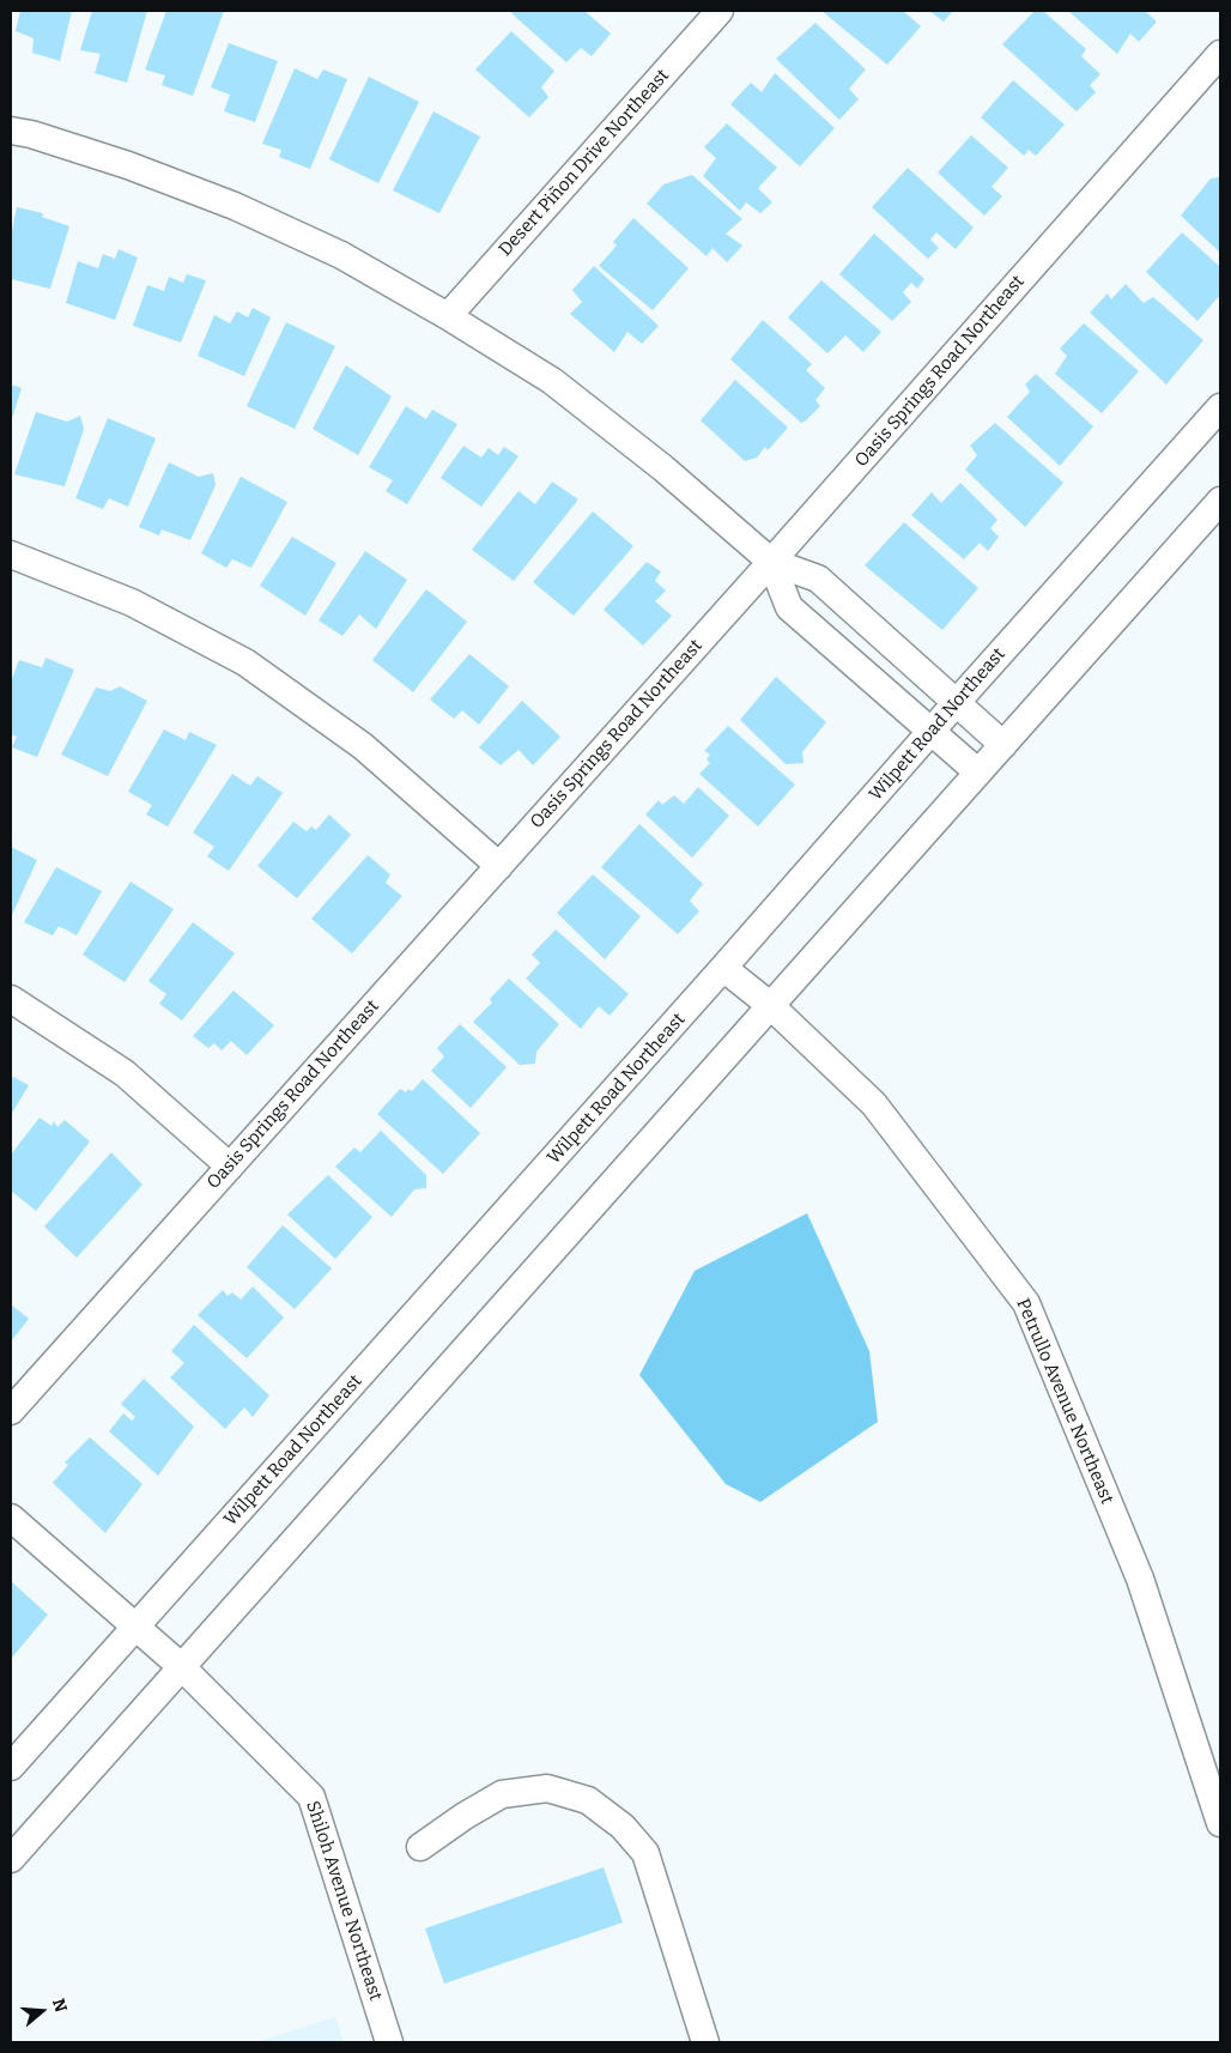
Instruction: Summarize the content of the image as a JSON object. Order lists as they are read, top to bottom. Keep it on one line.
{"streets":{"street":["Desert Piñon Drive Northeast","Oasis Springs Road Northeast","Wilpett Road Northeast","Petrullo Avenue Northeast","Shiloh Avenue Northeast"]},"crossings":[["Wilpett Road Northeast","Petrullo Avenue Northeast"],["Wilpett Road Northeast","Shiloh Avenue Northeast"]],"north":"right"}
